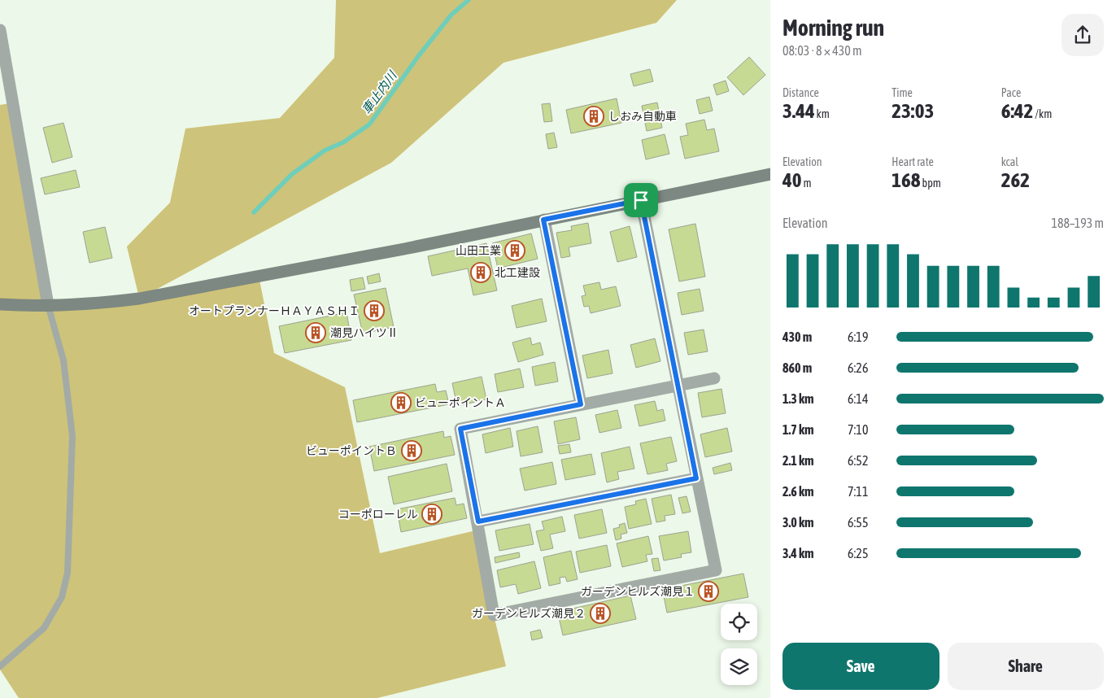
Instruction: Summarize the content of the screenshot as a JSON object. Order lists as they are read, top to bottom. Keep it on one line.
{"water":["車止内川"],"places":{"building":["しおみ自動車","山田工業","北工建設","オートプランナーＨＡＹＡＳＨＩ","潮見ハイツⅡ","ビューポイントＡ","ビューポイントＢ","コーポローレル","ガーデンヒルズ潮見１","ガーデンヒルズ潮見２"]},"page":{"heading":["Morning run","08:03 · 8 × 430 m"],"stats":[["Distance","3.44 km"],["Time","23:03"],["Pace","6:42 /km"],["Elevation","40 m"],["Heart rate","168 bpm"],["kcal","262"]],"chart":["Elevation","188–193 m"],"list":[{"name":"430 m","note":"6:19"},{"name":"860 m","note":"6:26"},{"name":"1.3 km","note":"6:14"},{"name":"1.7 km","note":"7:10"},{"name":"2.1 km","note":"6:52"},{"name":"2.6 km","note":"7:11"},{"name":"3.0 km","note":"6:55"},{"name":"3.4 km","note":"6:25"}],"buttons":["Save","Share"]}}
